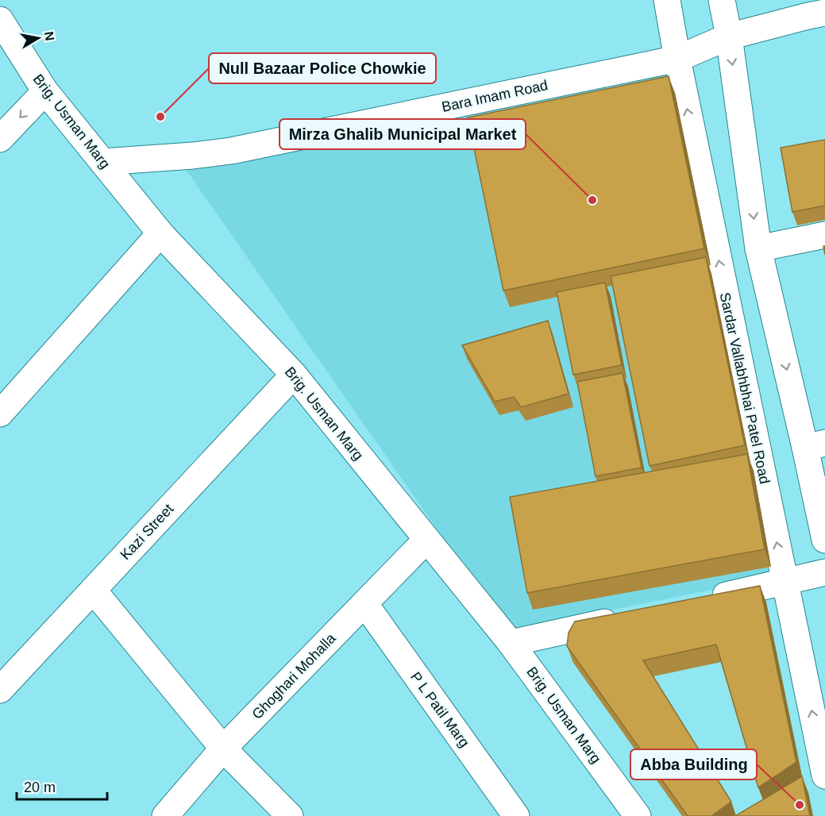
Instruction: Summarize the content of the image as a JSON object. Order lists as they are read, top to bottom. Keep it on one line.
{"streets":{"street":["Bara Imam Road","Brig. Usman Marg","Sardar Vallabhbhai Patel Road","Kazi Street","Ghoghari Mohalla","P L Patil Marg"]},"crossings":[["Bara Imam Road","Brig. Usman Marg"],["Bara Imam Road","Sardar Vallabhbhai Patel Road"],["Brig. Usman Marg","Kazi Street"],["Brig. Usman Marg","Ghoghari Mohalla"],["Ghoghari Mohalla","P L Patil Marg"]],"places":["Null Bazaar Police Chowkie","Mirza Ghalib Municipal Market","Abba Building"],"scale_bar":"20 m","north":"right"}
